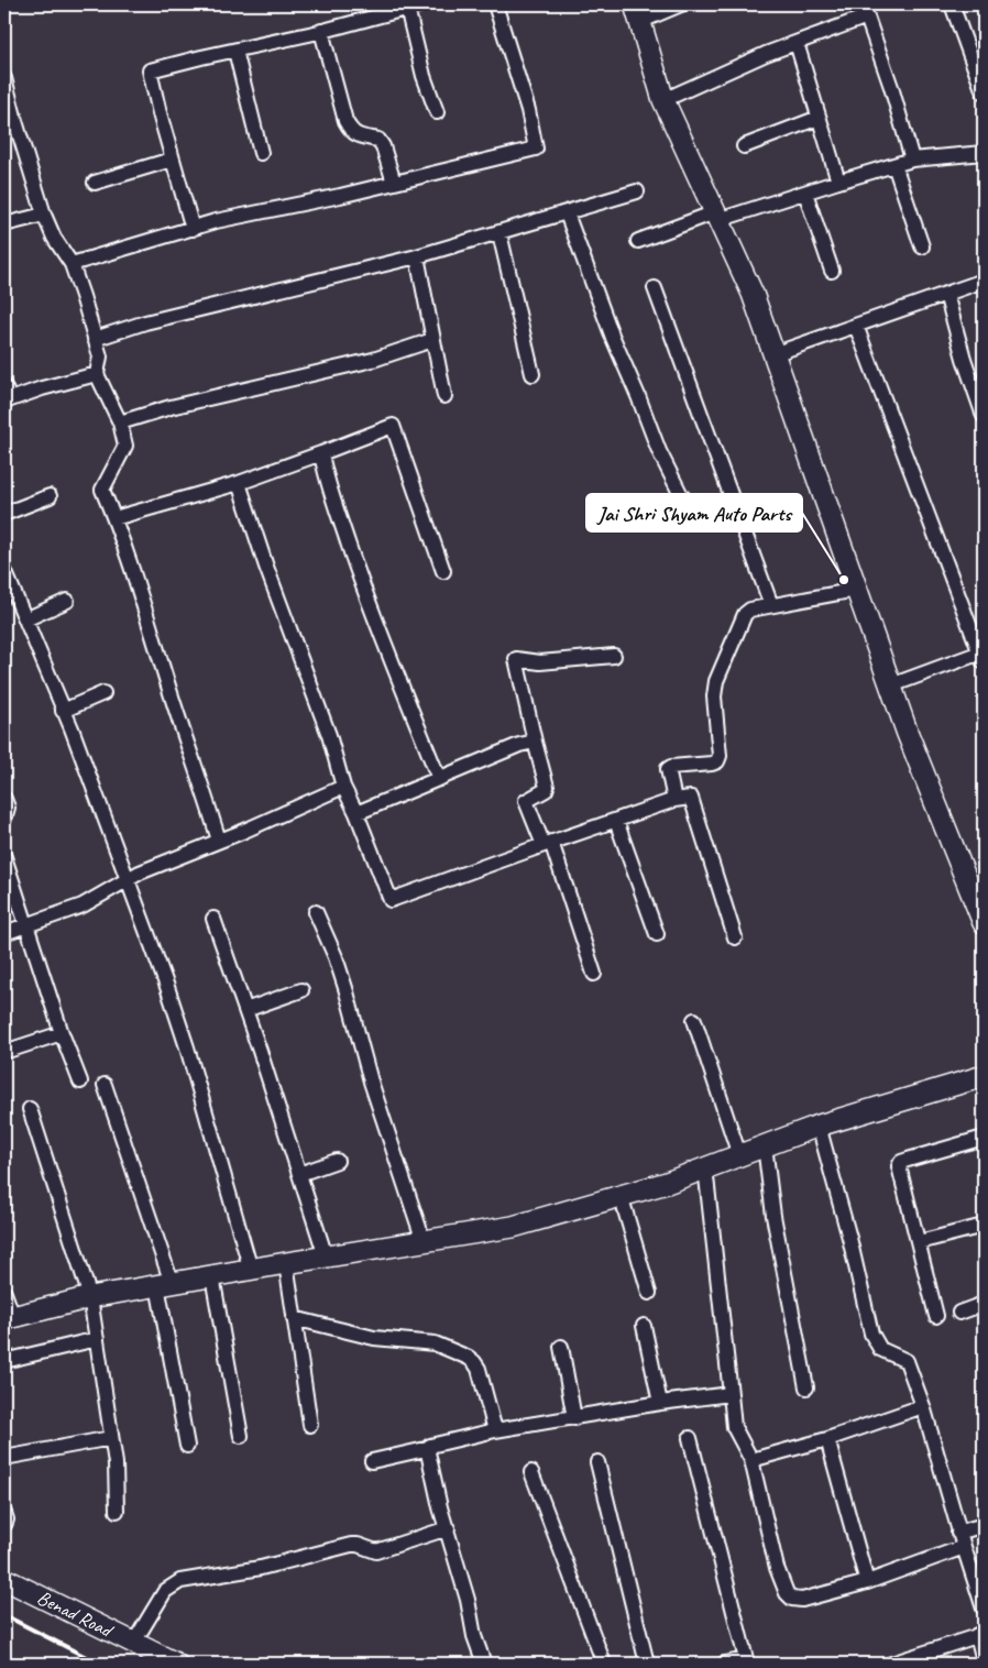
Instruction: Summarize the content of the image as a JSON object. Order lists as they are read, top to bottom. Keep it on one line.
{"streets":{"street":["Benad Road"]},"places":["Jai Shri Shyam Auto Parts"]}
